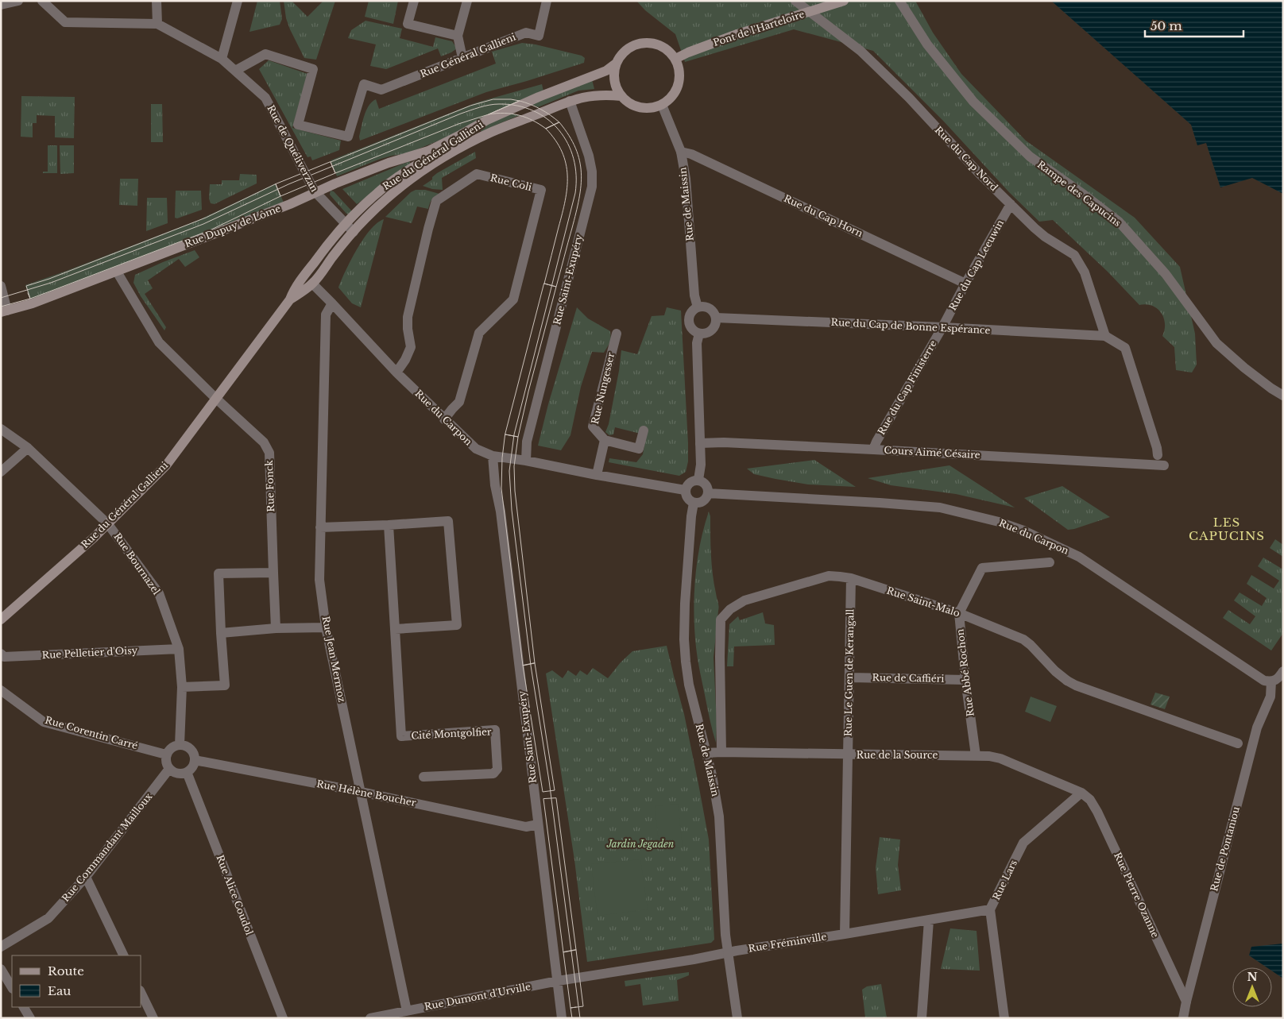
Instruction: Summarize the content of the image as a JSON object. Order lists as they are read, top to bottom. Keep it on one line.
{"streets":{"main road":["Pont de l'Harteloire","Rue du Général Gallieni","Rue Dupuy de Lôme"],"street":["Rue Général Gallieni","Rue de Quéliverzan","Rue du Cap Nord","Rue Coli","Rampe des Capucins","Rue de Maissin","Rue du Cap Horn","Rue du Cap Leeuwin","Rue Saint-Exupéry","Rue du Cap de Bonne Espérance","Rue du Cap Finisterre","Rue Nungesser","Rue du Carpon","Cours Aimé Césaire","Rue Fonck","Rue Bournazel","Rue Saint-Malo","Rue Pelletier d'Oisy","Rue Jean Mermoz","Rue Le Guen de Kerangall","Rue Abbé Rochon","Rue de Caffiéri","Rue Corentin Carré","Cité Montgolfier","Rue de la Source","Rue Hélène Boucher","Rue Commandant Mailloux","Rue de Pontaniou","Rue Lars","Rue Alice Coudol","Rue Pierre Ozanne","Rue Fréminville","Rue Dumont d'Urville"]},"crossings":[["Pont de l'Harteloire","Rue du Général Gallieni"],["Pont de l'Harteloire","Rue de Maissin"],["Rue Général Gallieni","Rue de Quéliverzan"],["Rue de Quéliverzan","Rue du Général Gallieni"],["Rue de Quéliverzan","Rue Dupuy de Lôme"],["Rue du Général Gallieni","Rue de Maissin"],["Rue du Général Gallieni","Rue Dupuy de Lôme"],["Rue du Général Gallieni","Rue Saint-Exupéry"],["Rue du Général Gallieni","Rue du Carpon"],["Rue du Général Gallieni","Rue Fonck"],["Rue du Général Gallieni","Rue Bournazel"],["Rue du Cap Nord","Rue du Cap Leeuwin"],["Rue du Cap Nord","Rue du Cap de Bonne Espérance"],["Rue Coli","Rue du Carpon"],["Rue de Maissin","Rue du Cap Horn"],["Rue de Maissin","Rue du Cap de Bonne Espérance"],["Rue de Maissin","Rue du Carpon"],["Rue de Maissin","Rue de la Source"],["Rue de Maissin","Rue Fréminville"],["Rue du Cap Horn","Rue du Cap Leeuwin"],["Rue Dupuy de Lôme","Rue Fonck"],["Rue du Cap Leeuwin","Rue du Cap de Bonne Espérance"],["Rue du Cap Leeuwin","Rue du Cap Finisterre"],["Rue Saint-Exupéry","Rue du Carpon"],["Rue Saint-Exupéry","Rue Hélène Boucher"],["Rue Saint-Exupéry","Rue Dumont d'Urville"],["Rue du Cap de Bonne Espérance","Rue du Cap Finisterre"],["Rue du Cap Finisterre","Cours Aimé Césaire"],["Rue du Carpon","Rue Jean Mermoz"],["Rue du Carpon","Rue de Pontaniou"],["Rue Bournazel","Rue Pelletier d'Oisy"],["Rue Bournazel","Rue Corentin Carré"],["Rue Bournazel","Rue Hélène Boucher"],["Rue Bournazel","Rue Commandant Mailloux"],["Rue Bournazel","Rue Alice Coudol"],["Rue Saint-Malo","Rue Le Guen de Kerangall"],["Rue Saint-Malo","Rue Abbé Rochon"],["Rue Saint-Malo","Rue de la Source"],["Rue Jean Mermoz","Rue Hélène Boucher"],["Rue Jean Mermoz","Rue Dumont d'Urville"],["Rue Le Guen de Kerangall","Rue de Caffiéri"],["Rue Le Guen de Kerangall","Rue de la Source"],["Rue Le Guen de Kerangall","Rue Fréminville"],["Rue Abbé Rochon","Rue de Caffiéri"],["Rue Abbé Rochon","Rue de la Source"],["Rue Corentin Carré","Rue Hélène Boucher"],["Rue Corentin Carré","Rue Commandant Mailloux"],["Rue Corentin Carré","Rue Alice Coudol"],["Rue de la Source","Rue Lars"],["Rue de la Source","Rue Pierre Ozanne"],["Rue Hélène Boucher","Rue Commandant Mailloux"],["Rue Hélène Boucher","Rue Alice Coudol"],["Rue Commandant Mailloux","Rue Alice Coudol"],["Rue de Pontaniou","Rue Pierre Ozanne"],["Rue Lars","Rue Pierre Ozanne"],["Rue Lars","Rue Fréminville"],["Rue Fréminville","Rue Dumont d'Urville"]],"districts":["LES CAPUCINS"],"parks":["Jardin Jegaden"],"legend":["Route","Eau"],"scale_bar":"50 m","north":"top"}
